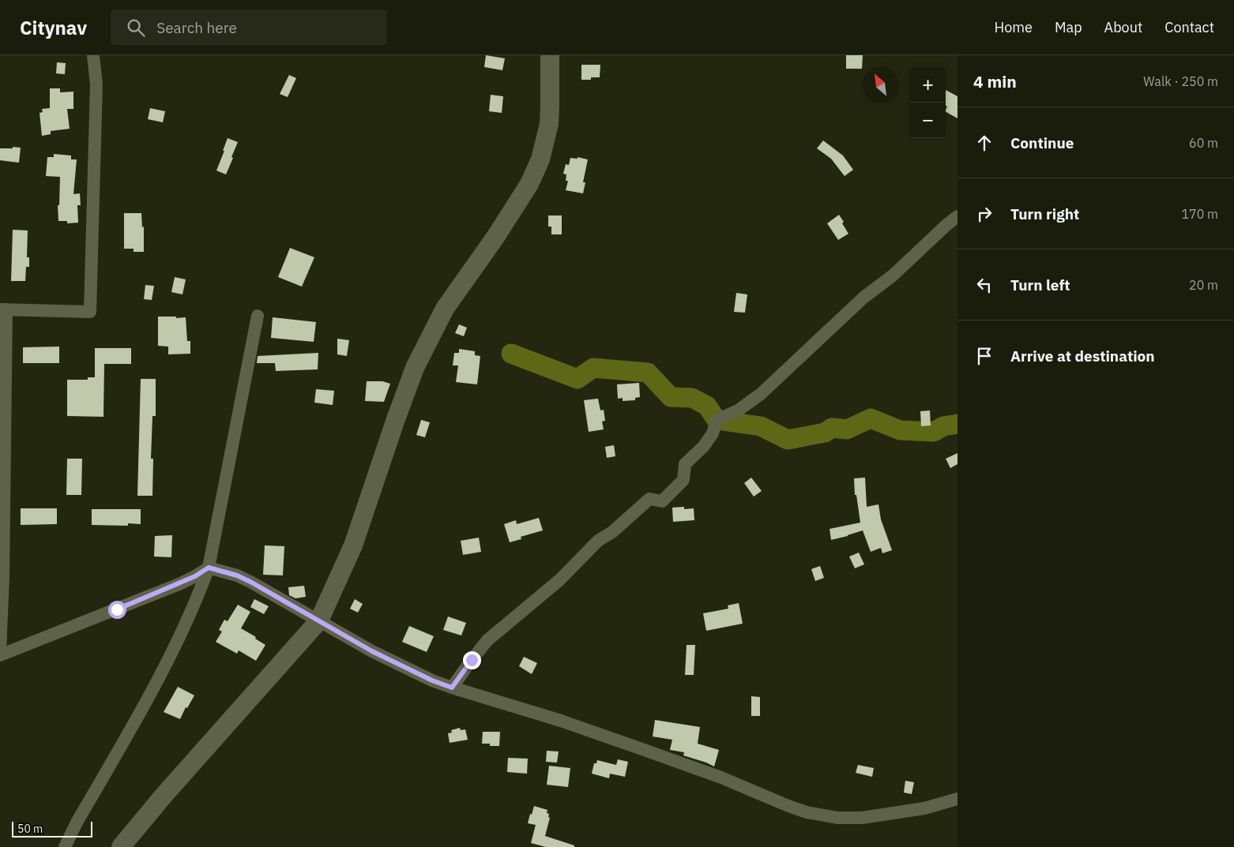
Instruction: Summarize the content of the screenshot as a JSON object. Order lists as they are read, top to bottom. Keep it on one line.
{"scale_bar":"50 m","north":"top left","page":{"header":"Citynav","search":"Search here","nav":["Home","Map","About","Contact"],"heading":["4 min","Walk · 250 m"],"map_buttons":["+","−"],"list":[["Continue","60 m"],["Turn right","170 m"],["Turn left","20 m"],"Arrive at destination"],"scale":"50 m"}}
